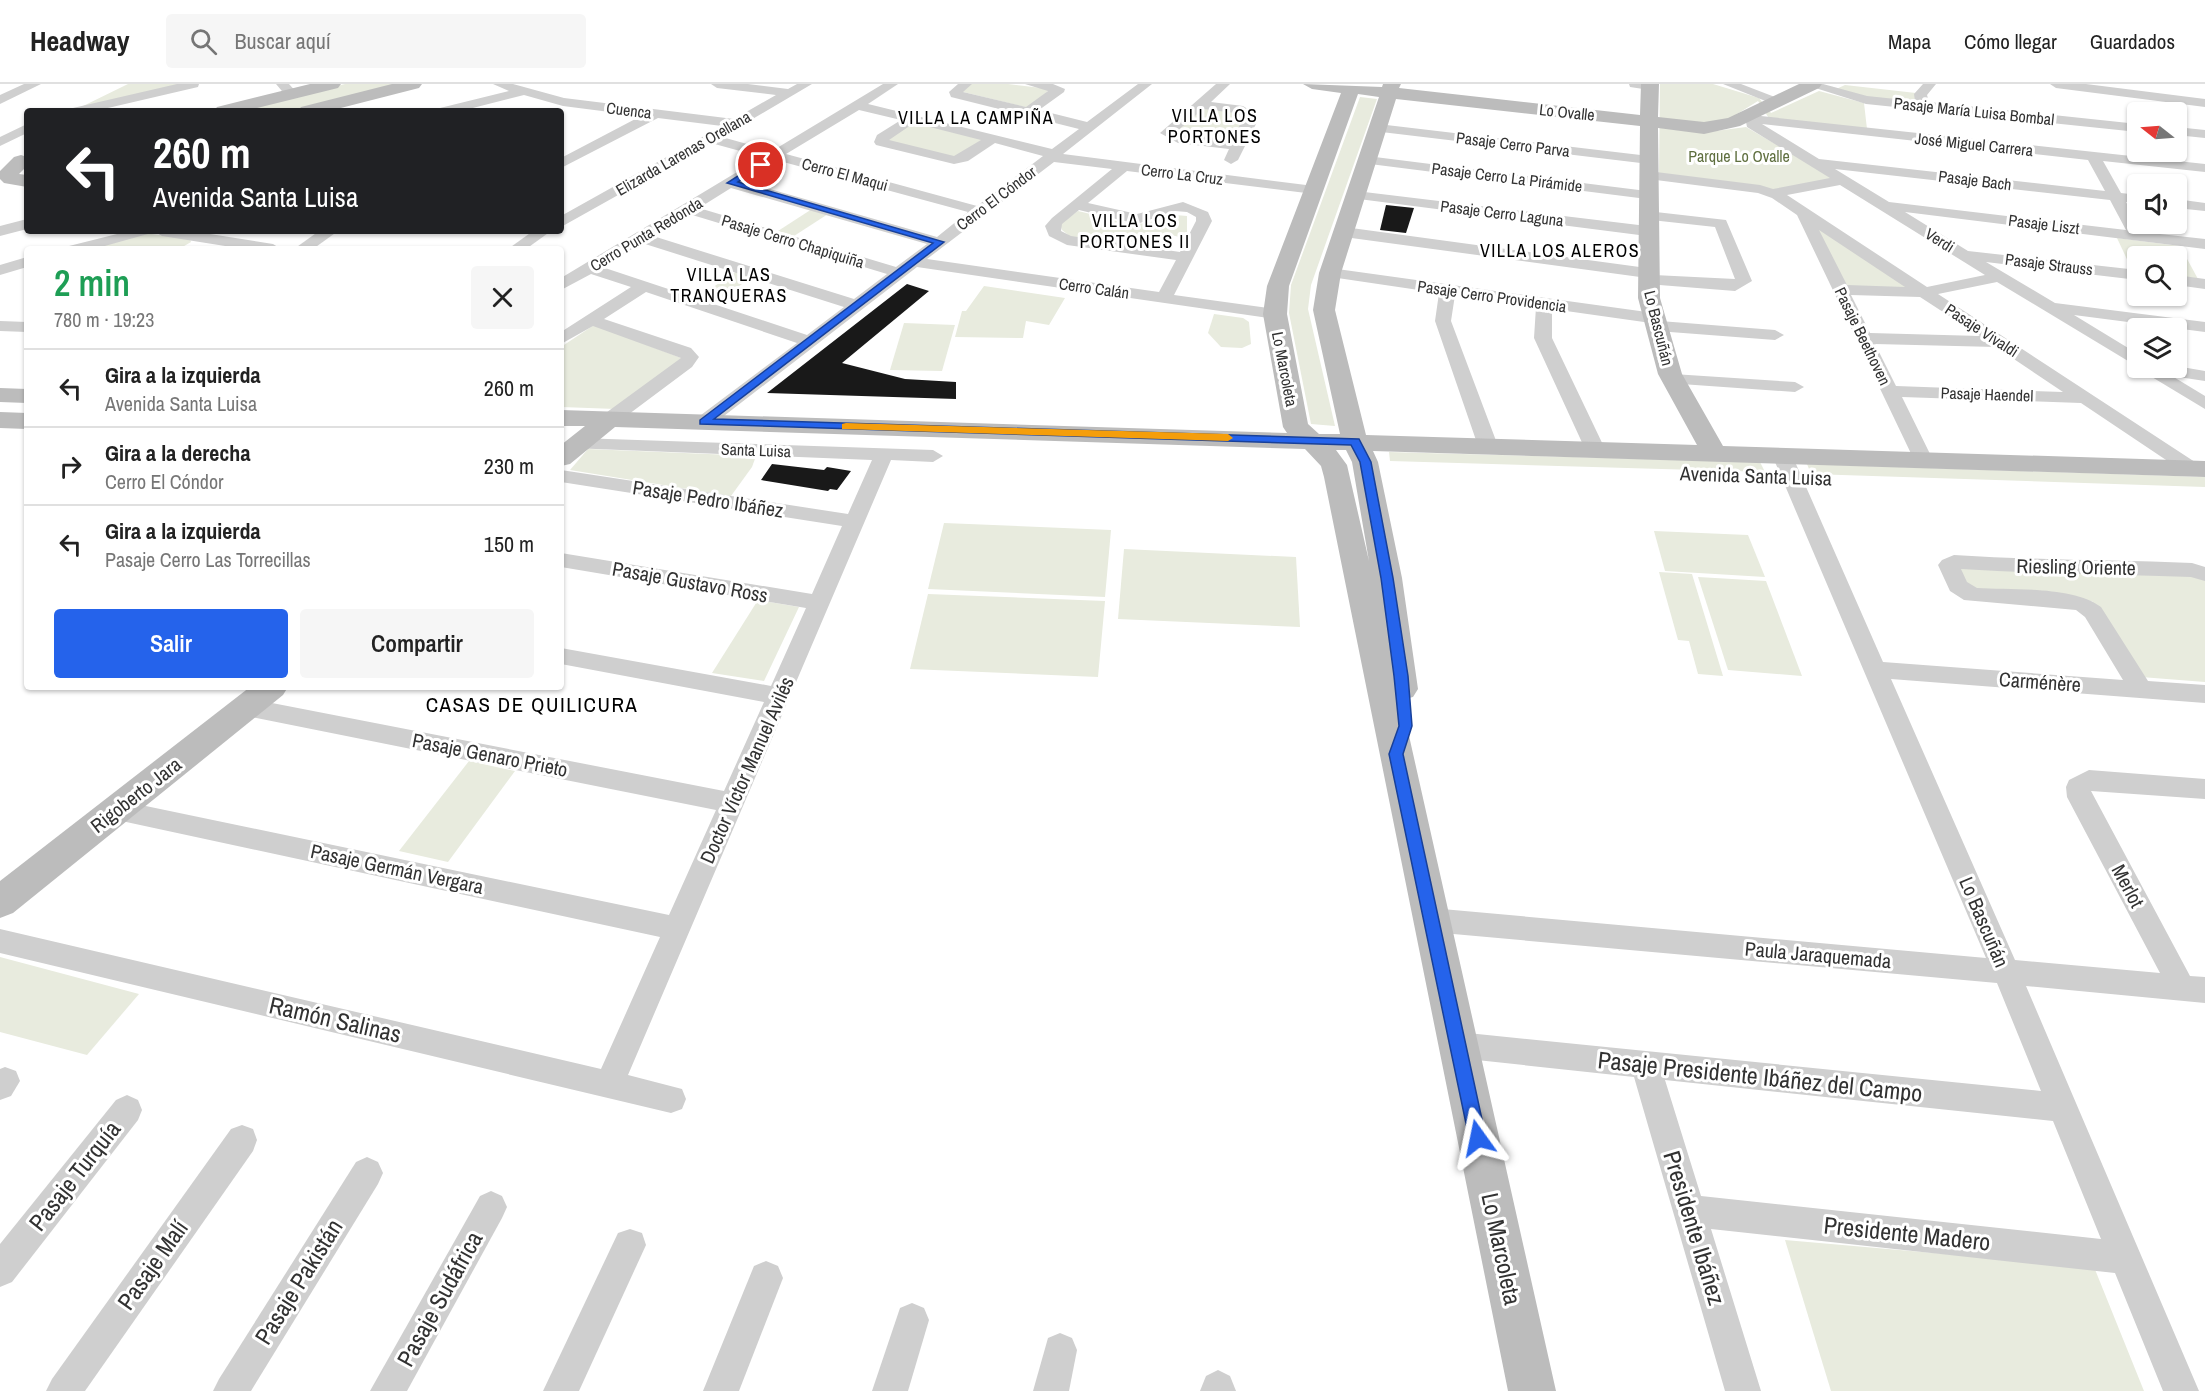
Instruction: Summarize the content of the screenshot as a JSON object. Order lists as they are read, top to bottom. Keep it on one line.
{"streets":{"main road":["Lo Ovalle","Lo Bascuñán","Lo Marcoleta","Avenida Santa Luisa","Rigoberto Jara"],"street":["Cuenca","Pasaje María Luisa Bombal","Pasaje Cerro Parva","José Miguel Carrera","Elizarda Larenas Orellana","Cerro El Maqui","Cerro La Cruz","Pasaje Cerro La Pirámide","Pasaje Bach","Cerro El Cóndor","Pasaje Cerro Laguna","Pasaje Liszt","Cerro Punta Redonda","Verdi","Pasaje Cerro Chapiquiña","Pasaje Strauss","Cerro Calán","Pasaje Cerro Providencia","Pasaje Vivaldi","Pasaje Beethoven","Pasaje Haendel","Santa Luisa","Pasaje Pedro Ibáñez","Riesling Oriente","Pasaje Gustavo Ross","Carménère","Pasaje Genaro Prieto","Doctor Víctor Manuel Avilés","Pasaje Germán Vergara","Merlot","Paula Jaraquemada","Ramón Salinas","Pasaje Presidente Ibáñez del Campo","Pasaje Turquía","Presidente Ibáñez","Presidente Madero","Pasaje Malí","Pasaje Pakistán","Pasaje Sudáfrica"]},"crossings":[["Cuenca","Elizarda Larenas Orellana"],["Pasaje María Luisa Bombal","Lo Ovalle"],["Lo Ovalle","José Miguel Carrera"],["Lo Ovalle","Verdi"],["Lo Ovalle","Lo Bascuñán"],["Lo Ovalle","Lo Marcoleta"],["Pasaje Cerro Parva","Pasaje Cerro La Pirámide"],["Pasaje Cerro Parva","Lo Bascuñán"],["Pasaje Cerro Parva","Lo Marcoleta"],["José Miguel Carrera","Verdi"],["Elizarda Larenas Orellana","Cerro El Maqui"],["Cerro El Maqui","Cerro El Cóndor"],["Cerro El Maqui","Cerro Punta Redonda"],["Cerro La Cruz","Cerro El Cóndor"],["Cerro La Cruz","Cerro Punta Redonda"],["Cerro La Cruz","Lo Marcoleta"],["Pasaje Cerro La Pirámide","Lo Bascuñán"],["Pasaje Cerro La Pirámide","Lo Marcoleta"],["Pasaje Bach","Verdi"],["Cerro El Cóndor","Pasaje Cerro Chapiquiña"],["Cerro El Cóndor","Cerro Calán"],["Cerro El Cóndor","Avenida Santa Luisa"],["Pasaje Cerro Laguna","Lo Bascuñán"],["Pasaje Cerro Laguna","Lo Marcoleta"],["Pasaje Liszt","Verdi"],["Cerro Punta Redonda","Pasaje Cerro Chapiquiña"],["Verdi","Pasaje Strauss"],["Cerro Calán","Lo Marcoleta"],["Pasaje Cerro Providencia","Lo Bascuñán"],["Pasaje Cerro Providencia","Lo Marcoleta"],["Lo Bascuñán","Avenida Santa Luisa"],["Lo Bascuñán","Carménère"],["Lo Bascuñán","Paula Jaraquemada"],["Lo Bascuñán","Pasaje Presidente Ibáñez del Campo"],["Lo Bascuñán","Presidente Madero"],["Pasaje Vivaldi","Pasaje Beethoven"],["Pasaje Vivaldi","Pasaje Haendel"],["Pasaje Vivaldi","Avenida Santa Luisa"],["Pasaje Beethoven","Pasaje Haendel"],["Pasaje Beethoven","Avenida Santa Luisa"],["Lo Marcoleta","Avenida Santa Luisa"],["Lo Marcoleta","Paula Jaraquemada"],["Lo Marcoleta","Pasaje Presidente Ibáñez del Campo"],["Santa Luisa","Doctor Víctor Manuel Avilés"],["Pasaje Pedro Ibáñez","Doctor Víctor Manuel Avilés"],["Riesling Oriente","Carménère"],["Pasaje Gustavo Ross","Doctor Víctor Manuel Avilés"],["Pasaje Genaro Prieto","Doctor Víctor Manuel Avilés"],["Pasaje Genaro Prieto","Rigoberto Jara"],["Doctor Víctor Manuel Avilés","Pasaje Germán Vergara"],["Doctor Víctor Manuel Avilés","Ramón Salinas"],["Rigoberto Jara","Pasaje Germán Vergara"],["Merlot","Paula Jaraquemada"],["Pasaje Presidente Ibáñez del Campo","Presidente Ibáñez"],["Presidente Ibáñez","Presidente Madero"]],"districts":["VILLA LOS PORTONES","VILLA LA CAMPIÑA","VILLA LOS PORTONES II","VILLA LOS ALEROS","VILLA LAS TRANQUERAS","CASAS DE QUILICURA"],"parks":["Parque Lo Ovalle"],"north":"left","page":{"header":"Headway","search":"Buscar aquí","nav":["Mapa","Cómo llegar","Guardados"],"turn":["260 m","Avenida Santa Luisa"],"heading":["2 min","780 m · 19:23"],"list":[{"name":"Gira a la izquierda","note":"Avenida Santa Luisa","value":"260 m"},{"name":"Gira a la derecha","note":"Cerro El Cóndor","value":"230 m"},{"name":"Gira a la izquierda","note":"Pasaje Cerro Las Torrecillas","value":"150 m"}],"buttons":["Salir","Compartir"]}}
